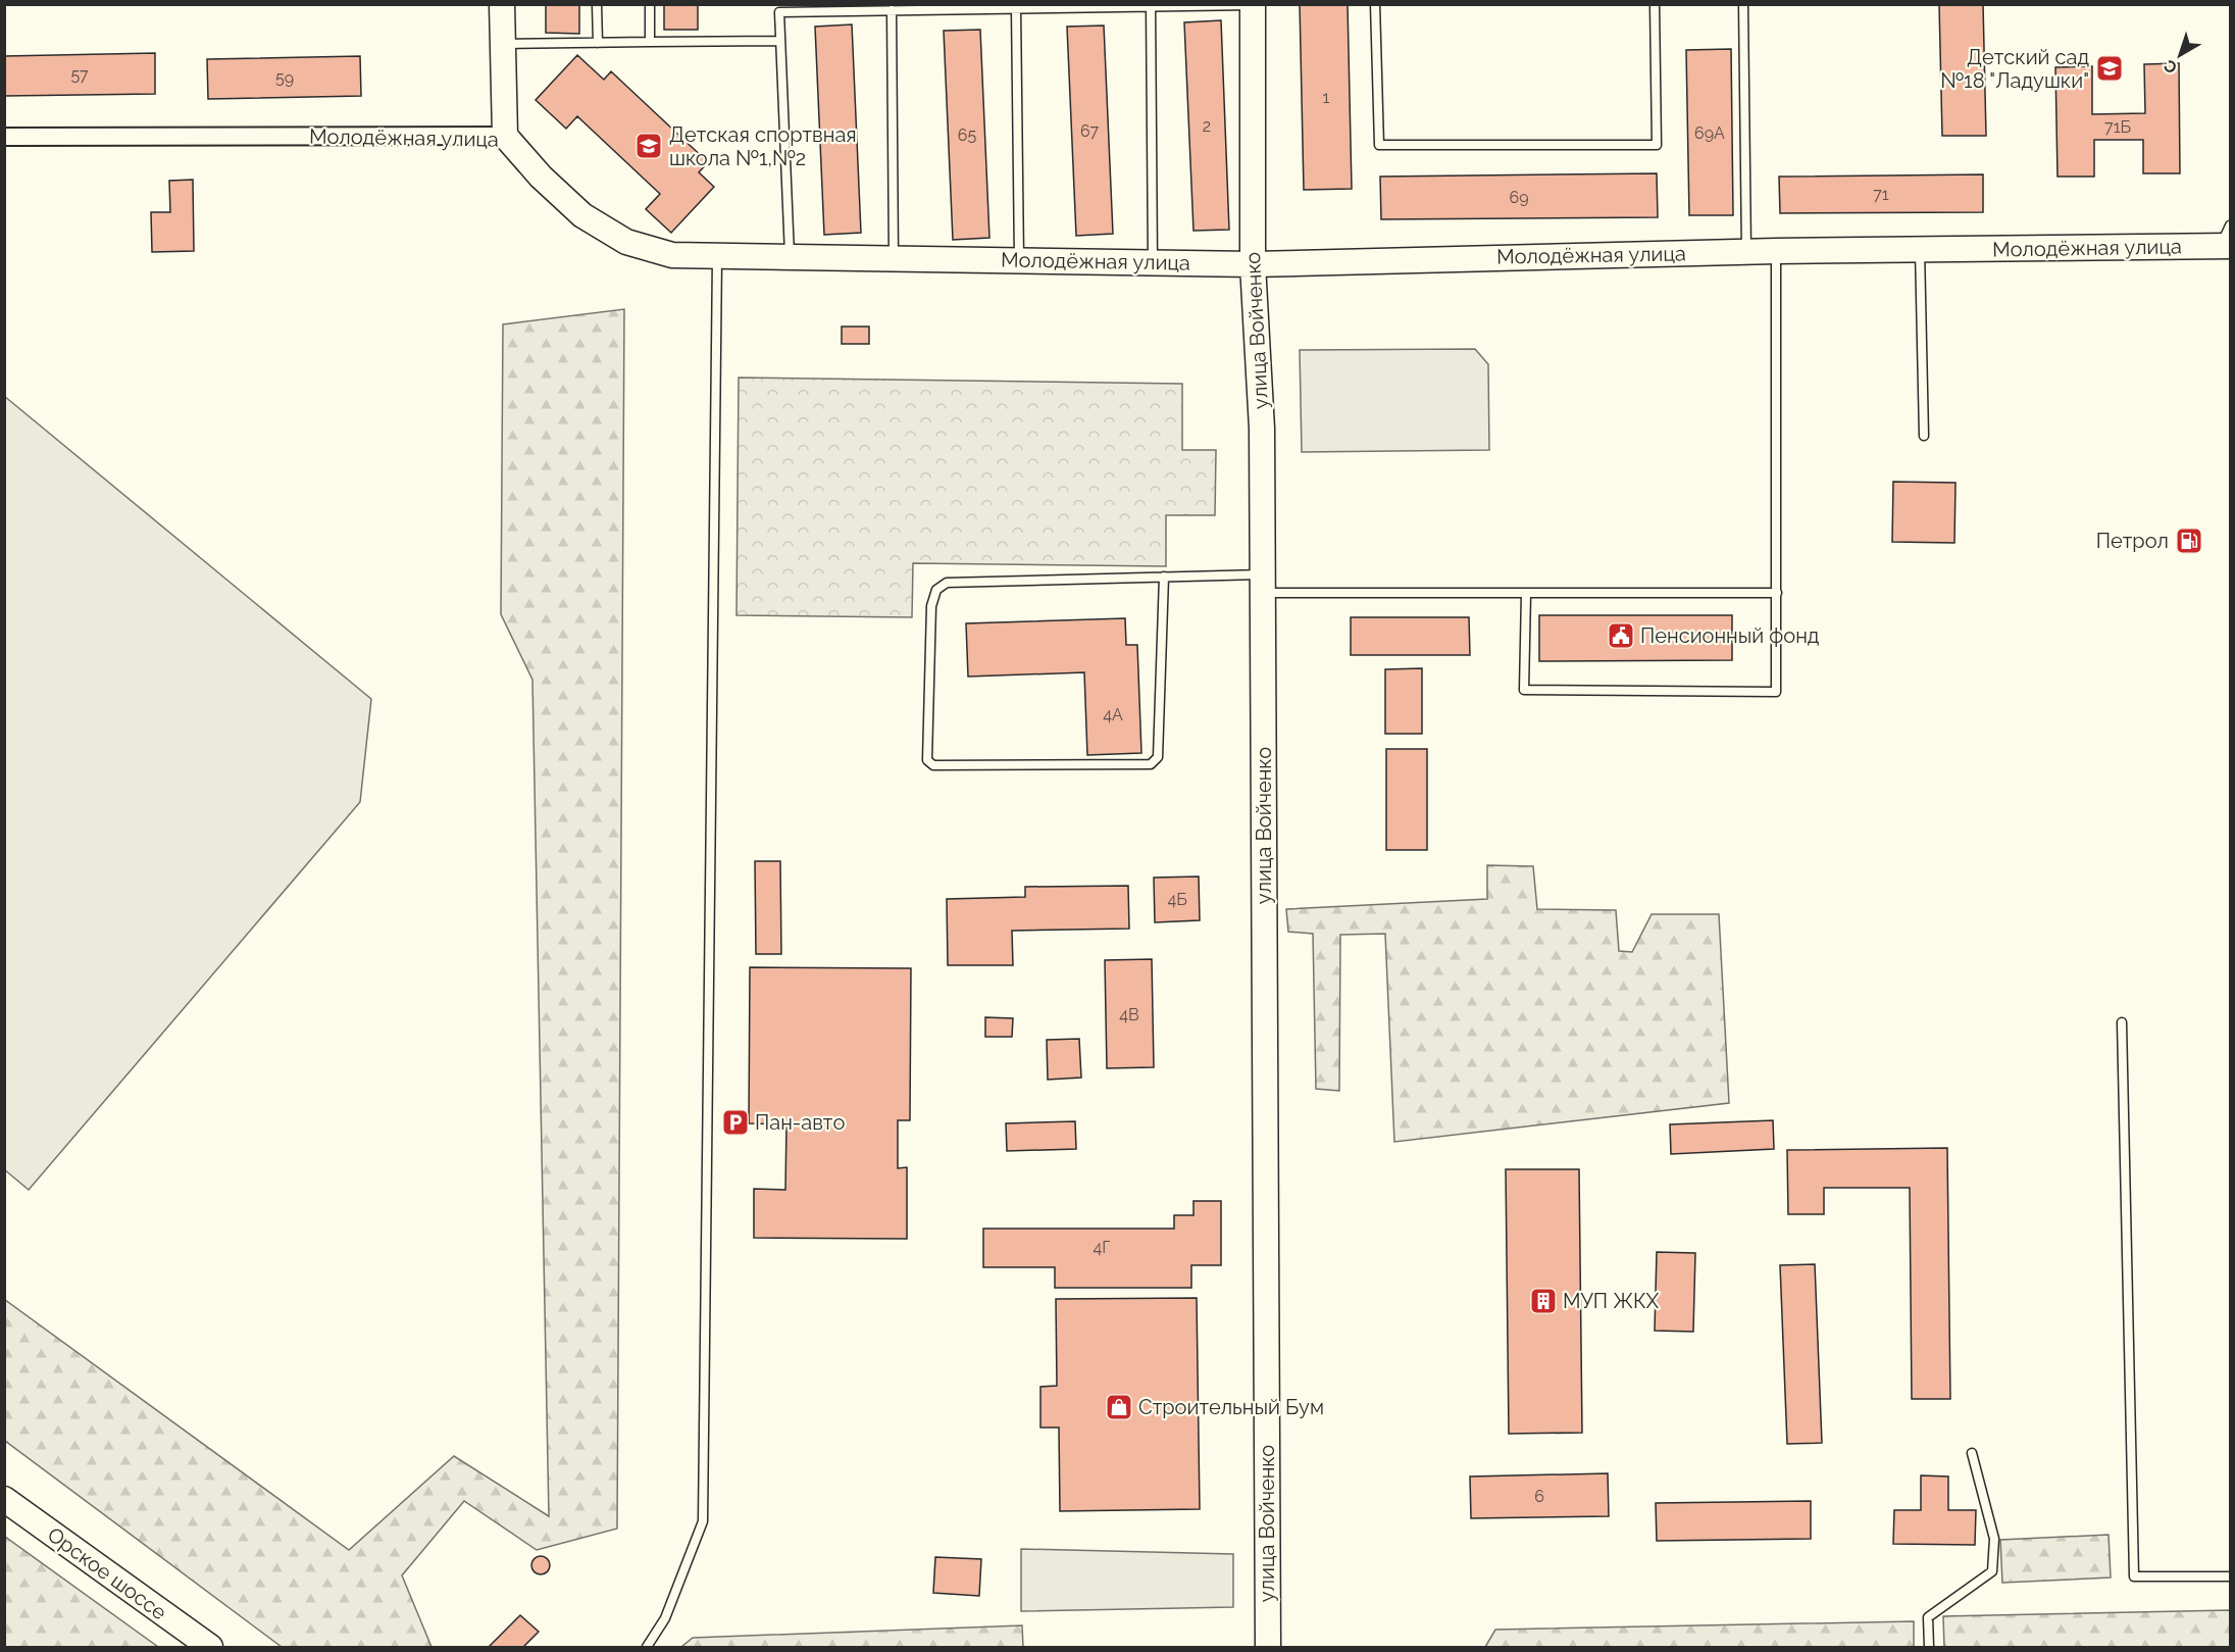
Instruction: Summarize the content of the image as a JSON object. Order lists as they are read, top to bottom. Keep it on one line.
{"streets":{"main road":["Молодёжная улица","улица Войченко","Орское шоссе"]},"crossings":[["Молодёжная улица","улица Войченко"]],"places":{"school or university":["Детский сад №18 \"Ладушки\"","Детская спортвная школа №1,№2"],"fuel station":["Петрол"],"public building":["Пенсионный фонд"],"parking":["Пан-авто"],"building":["МУП ЖКХ"],"shop":["Строительный Бум"]},"house_numbers":["57","59","1","2","71Б","67","69А","65","71","69","4А","4Б","4В","4Г","6"],"north":"bottom left"}
